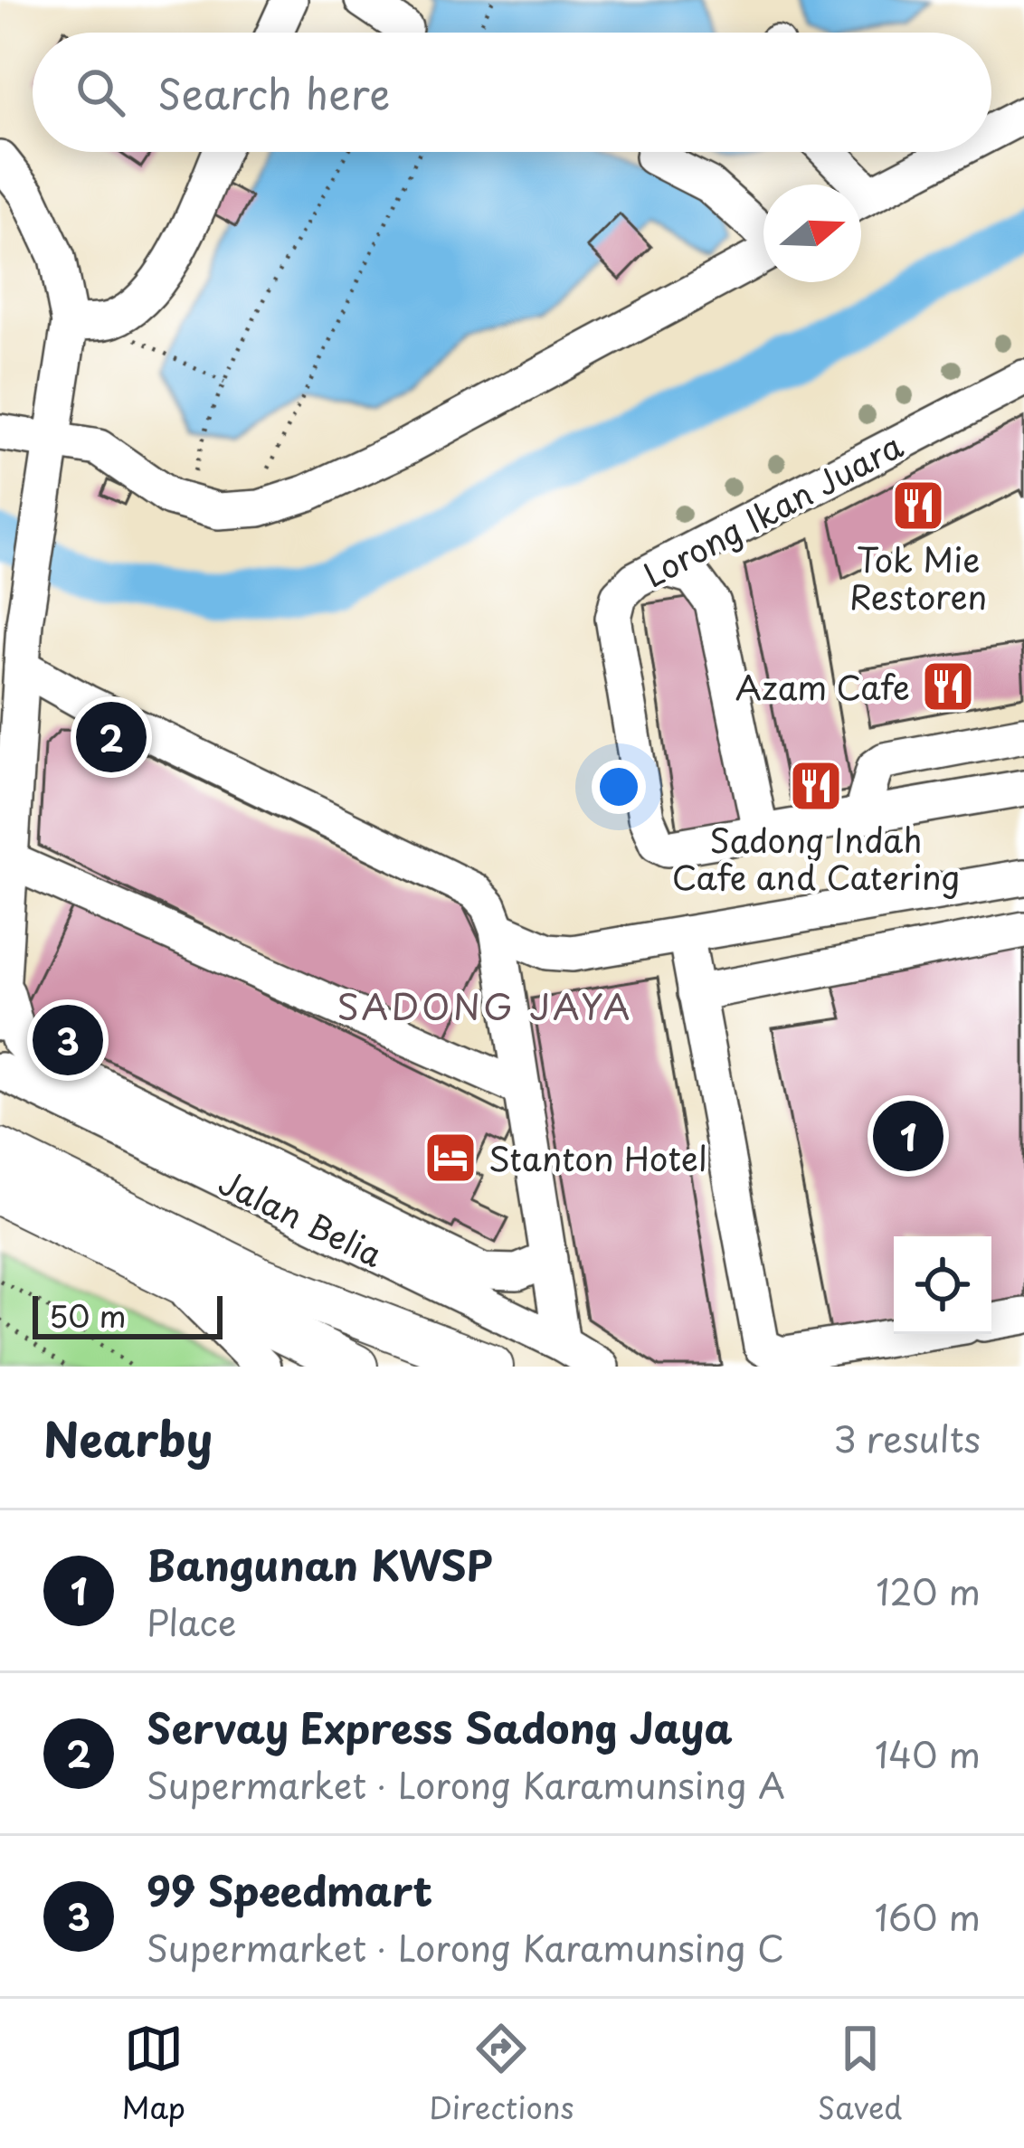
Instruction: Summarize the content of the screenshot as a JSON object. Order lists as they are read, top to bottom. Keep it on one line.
{"streets":{"street":["Lorong Ikan Juara","Jalan Belia"]},"districts":["SADONG JAYA"],"places":{"restaurant":["Tok Mie Restoren","Azam Cafe","Sadong Indah Cafe and Catering"],"hotel":["Stanton Hotel"]},"scale_bar":"50 m","north":"right","page":{"search":"Search here","pins":["2","3","1"],"scale":"50 m","heading":["Nearby","3 results"],"list":[{"mark":"1","name":"Bangunan KWSP","note":"Place","value":"120 m"},{"mark":"2","name":"Servay Express Sadong Jaya","note":"Supermarket · Lorong Karamunsing A","value":"140 m"},{"mark":"3","name":"99 Speedmart","note":"Supermarket · Lorong Karamunsing C","value":"160 m"}],"nav":["Map","Directions","Saved"]}}
